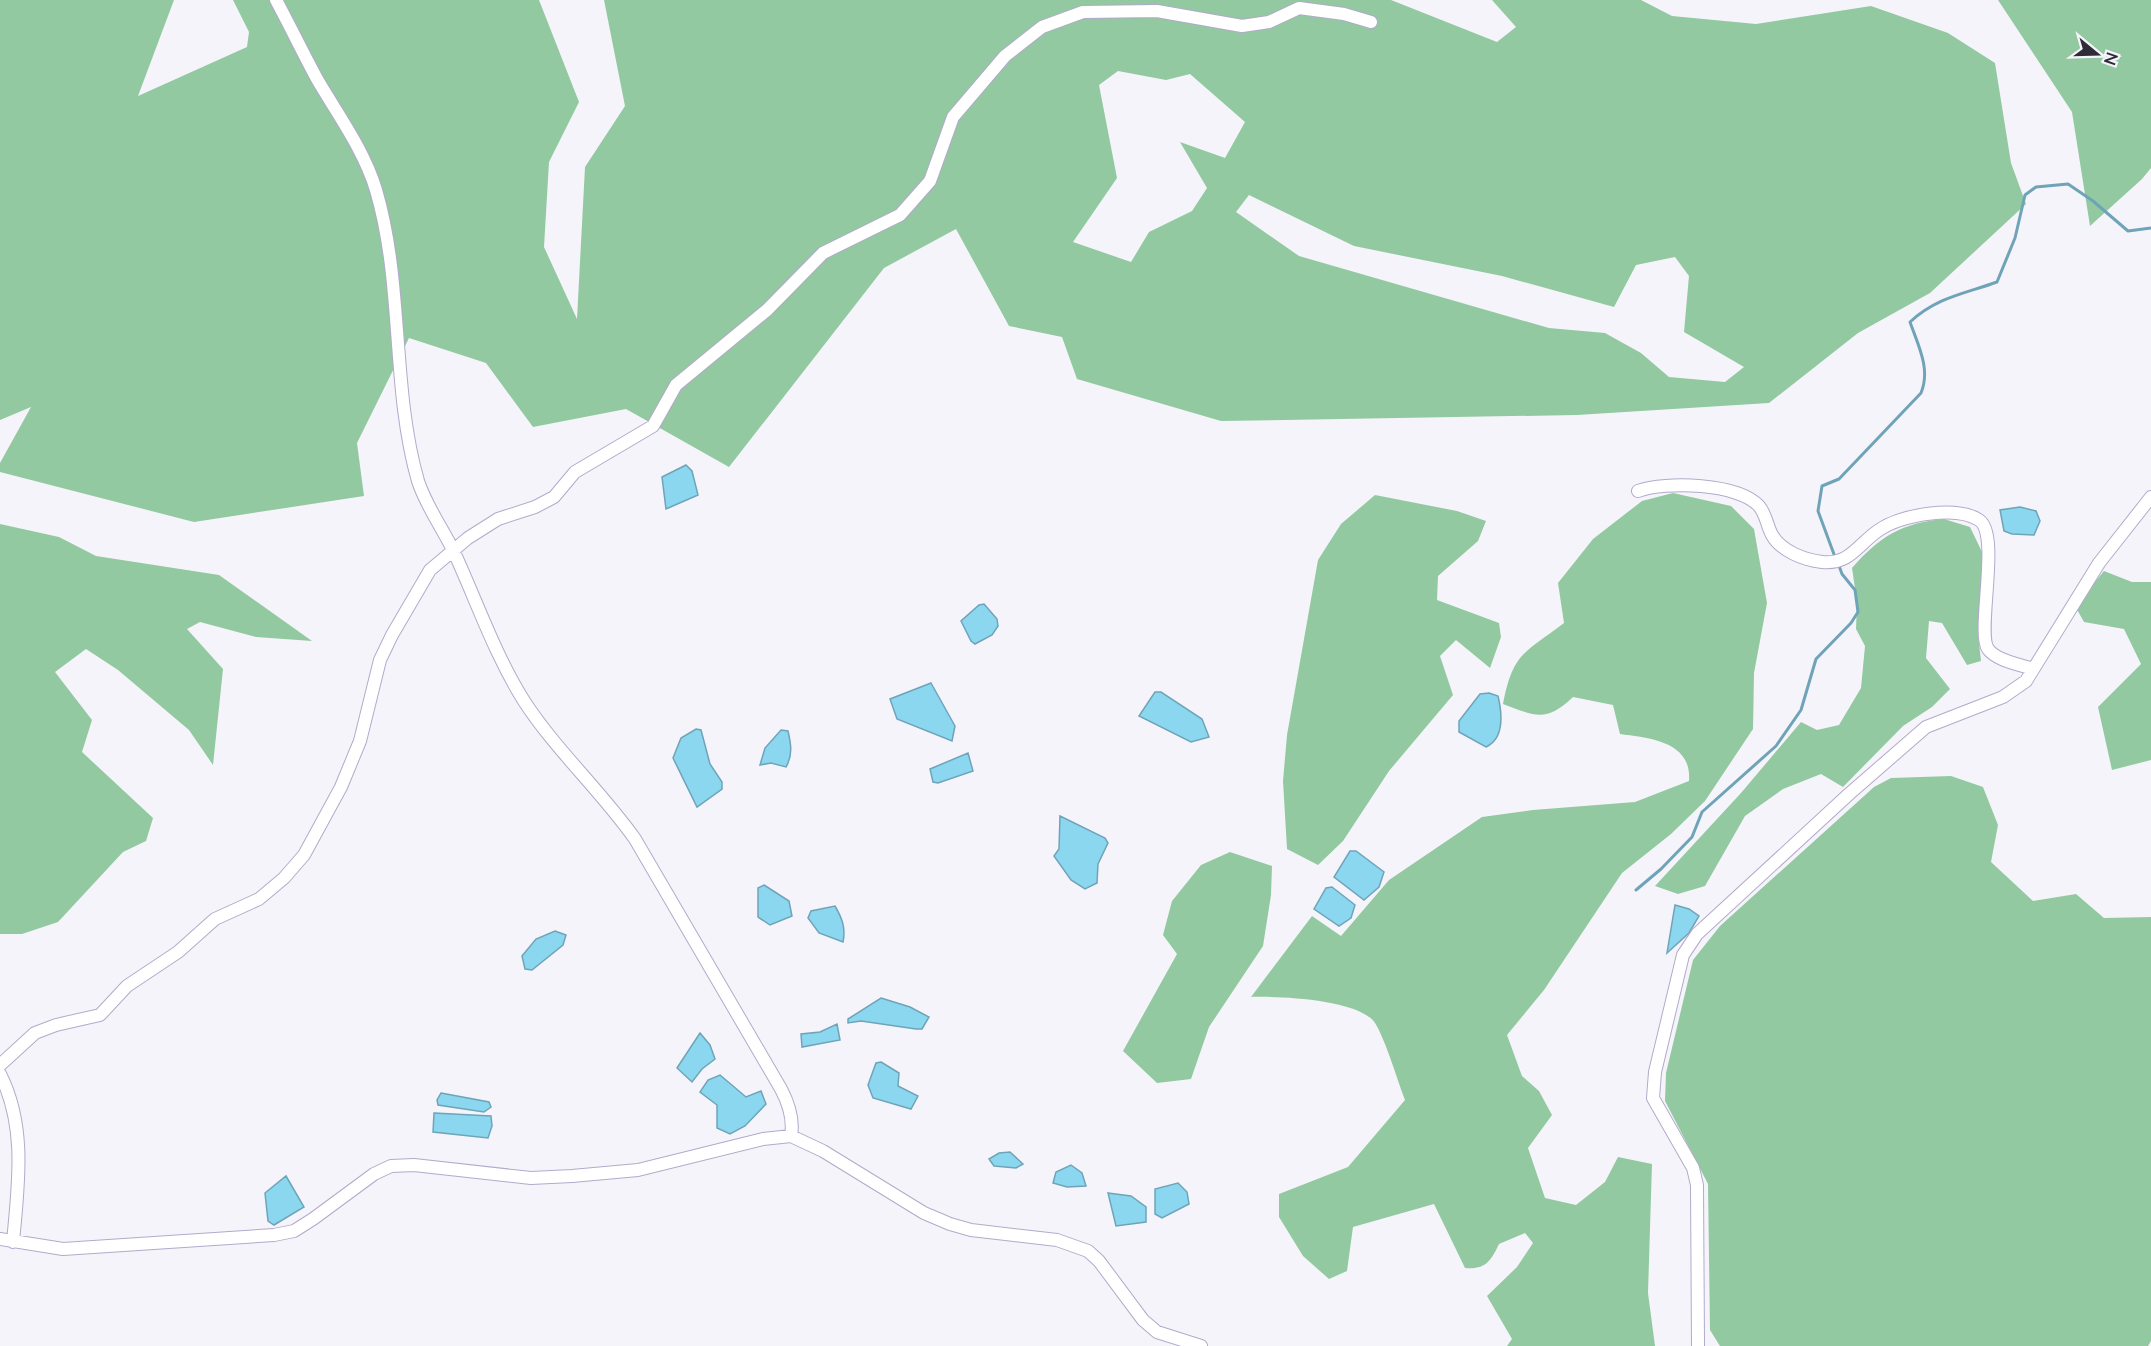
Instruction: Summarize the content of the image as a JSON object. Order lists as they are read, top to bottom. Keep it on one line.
{"north":"right"}
